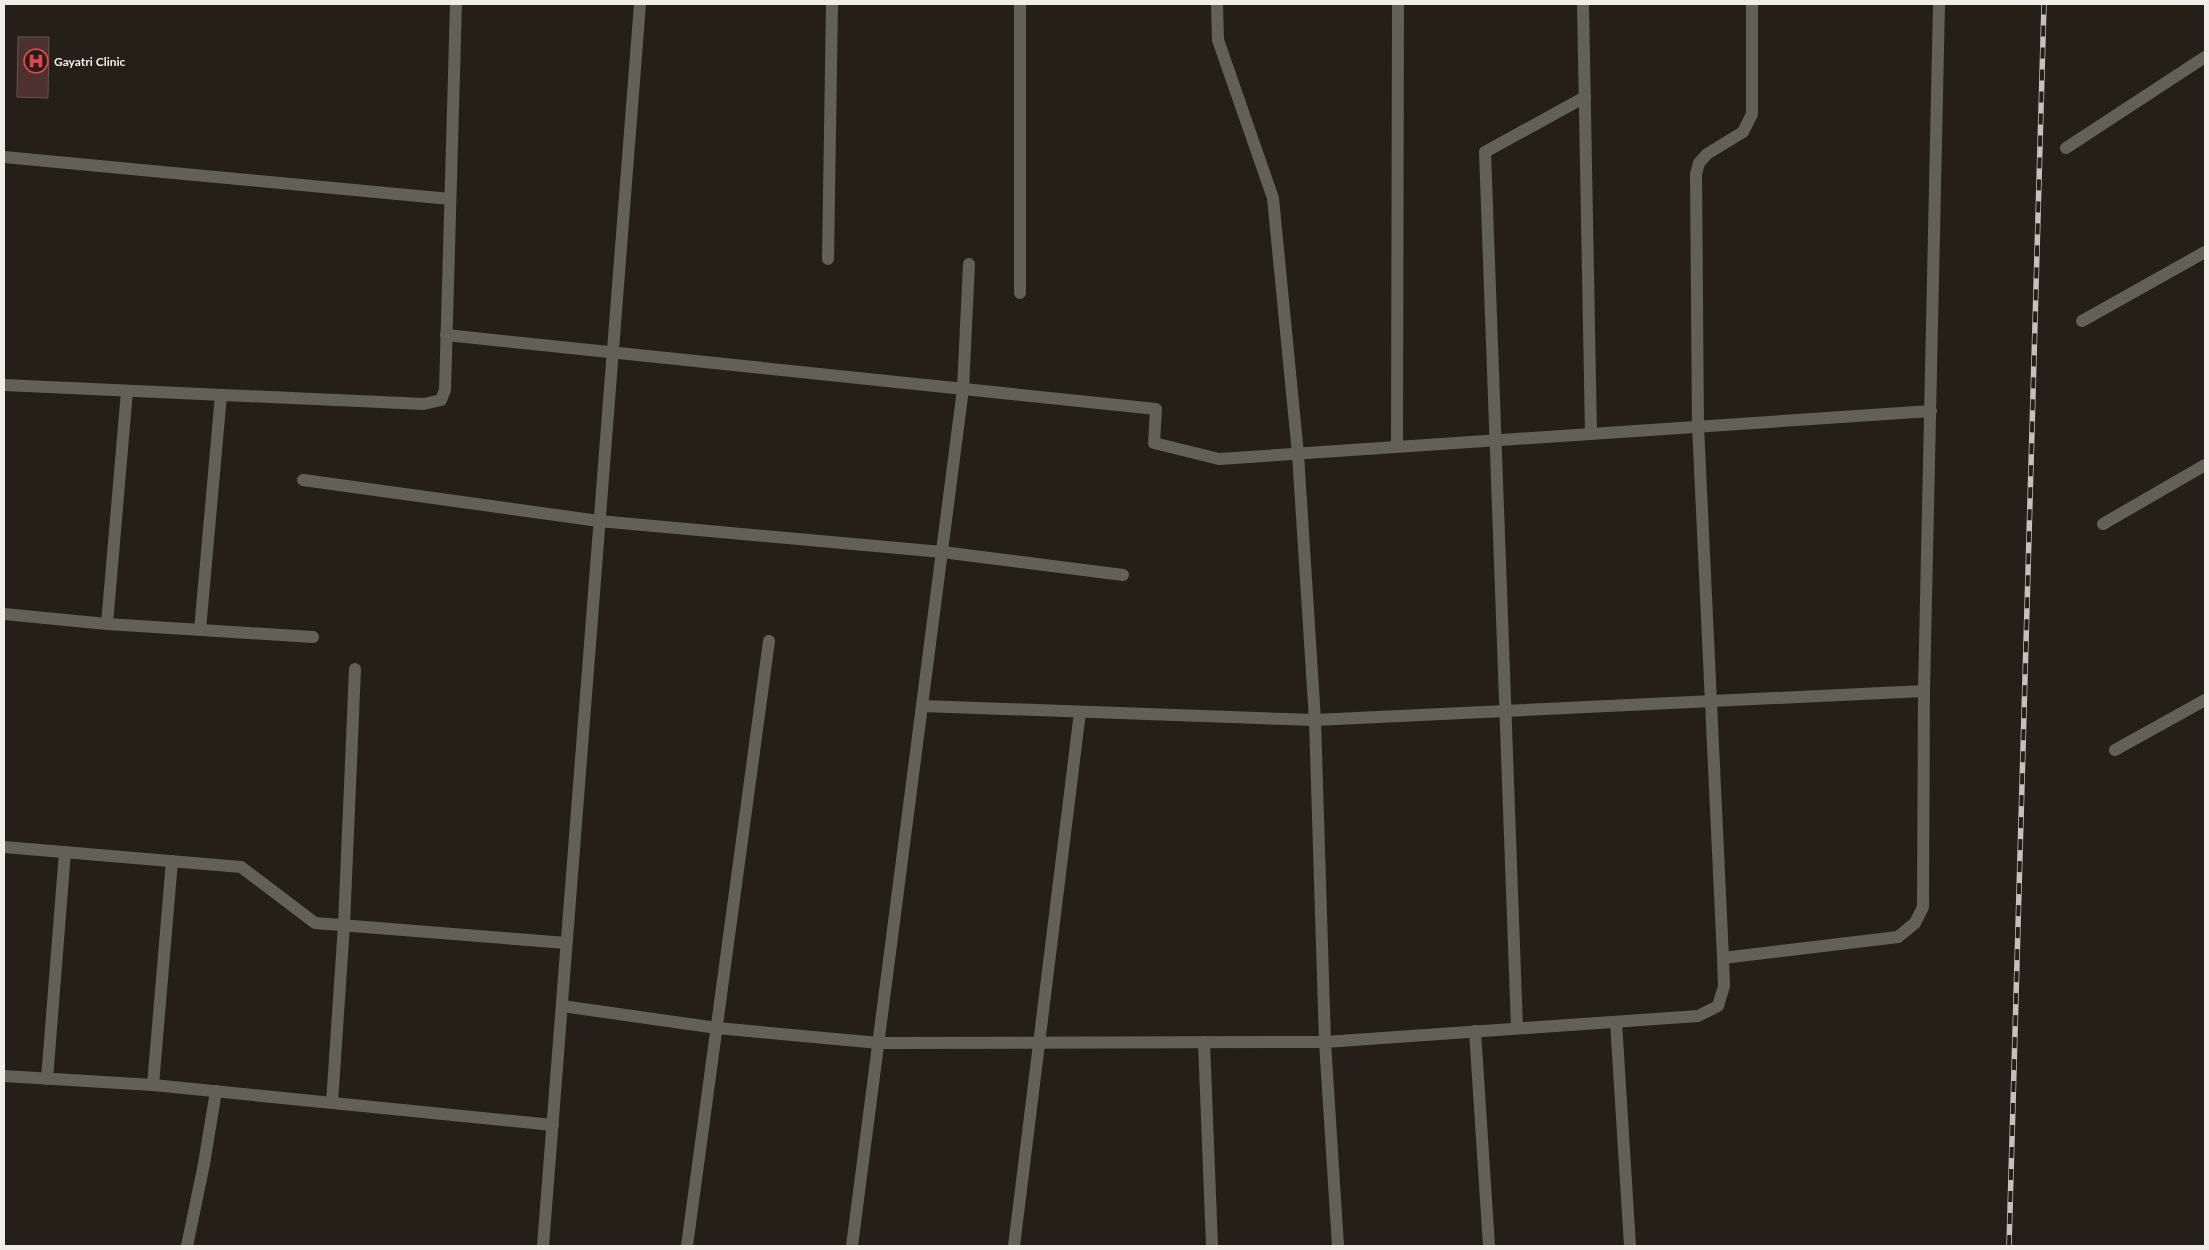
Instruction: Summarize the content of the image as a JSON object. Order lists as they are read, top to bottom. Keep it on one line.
{"places":{"hospital":["Gayatri Clinic"]}}
